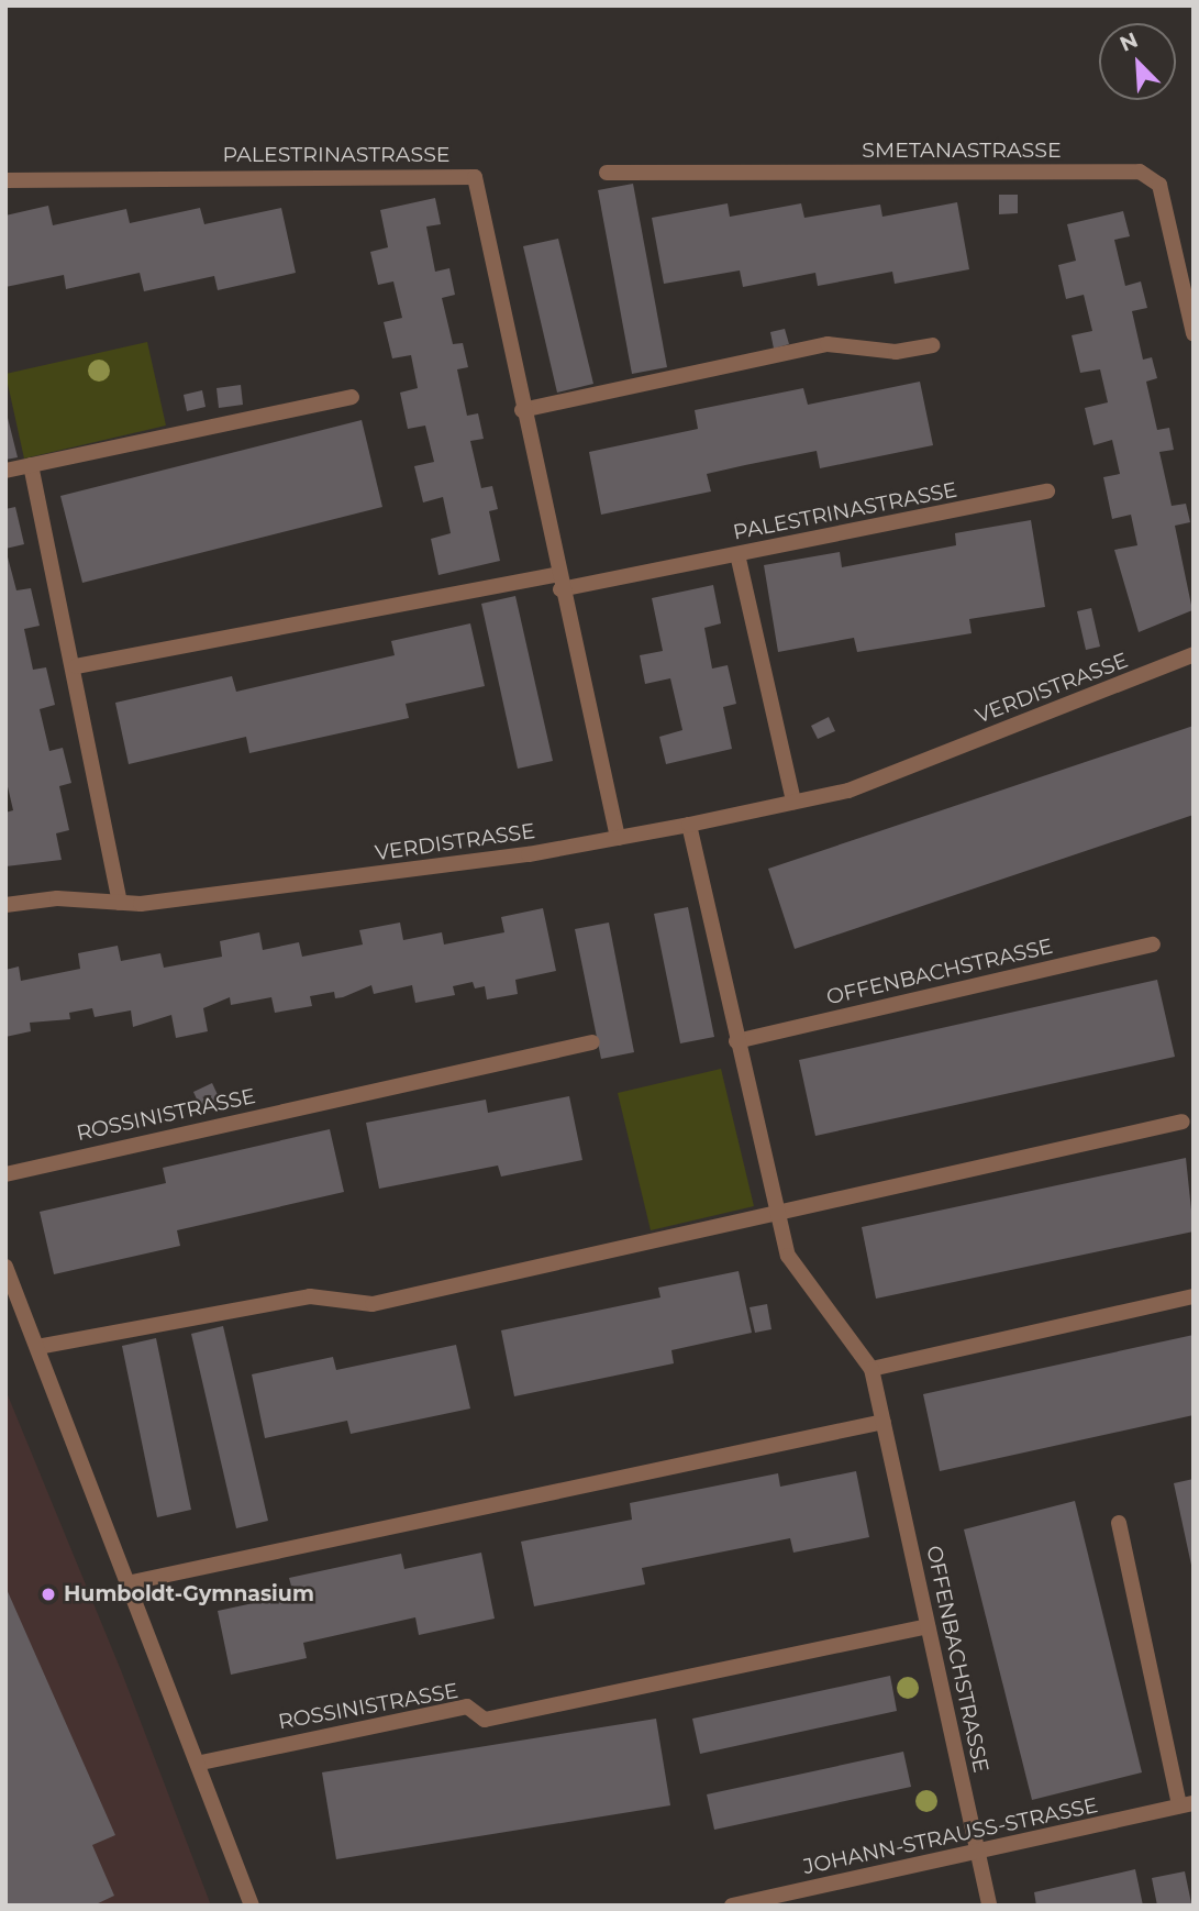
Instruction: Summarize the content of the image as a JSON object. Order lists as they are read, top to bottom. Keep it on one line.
{"streets":{"street":["SMETANASTRASSE","PALESTRINASTRASSE","VERDISTRASSE","OFFENBACHSTRASSE","ROSSINISTRASSE","JOHANN-STRAUSS-STRASSE"]},"crossings":[["PALESTRINASTRASSE","VERDISTRASSE"],["VERDISTRASSE","OFFENBACHSTRASSE"],["OFFENBACHSTRASSE","ROSSINISTRASSE"],["OFFENBACHSTRASSE","JOHANN-STRAUSS-STRASSE"]],"places":["Humboldt-Gymnasium"],"north":"top left"}
